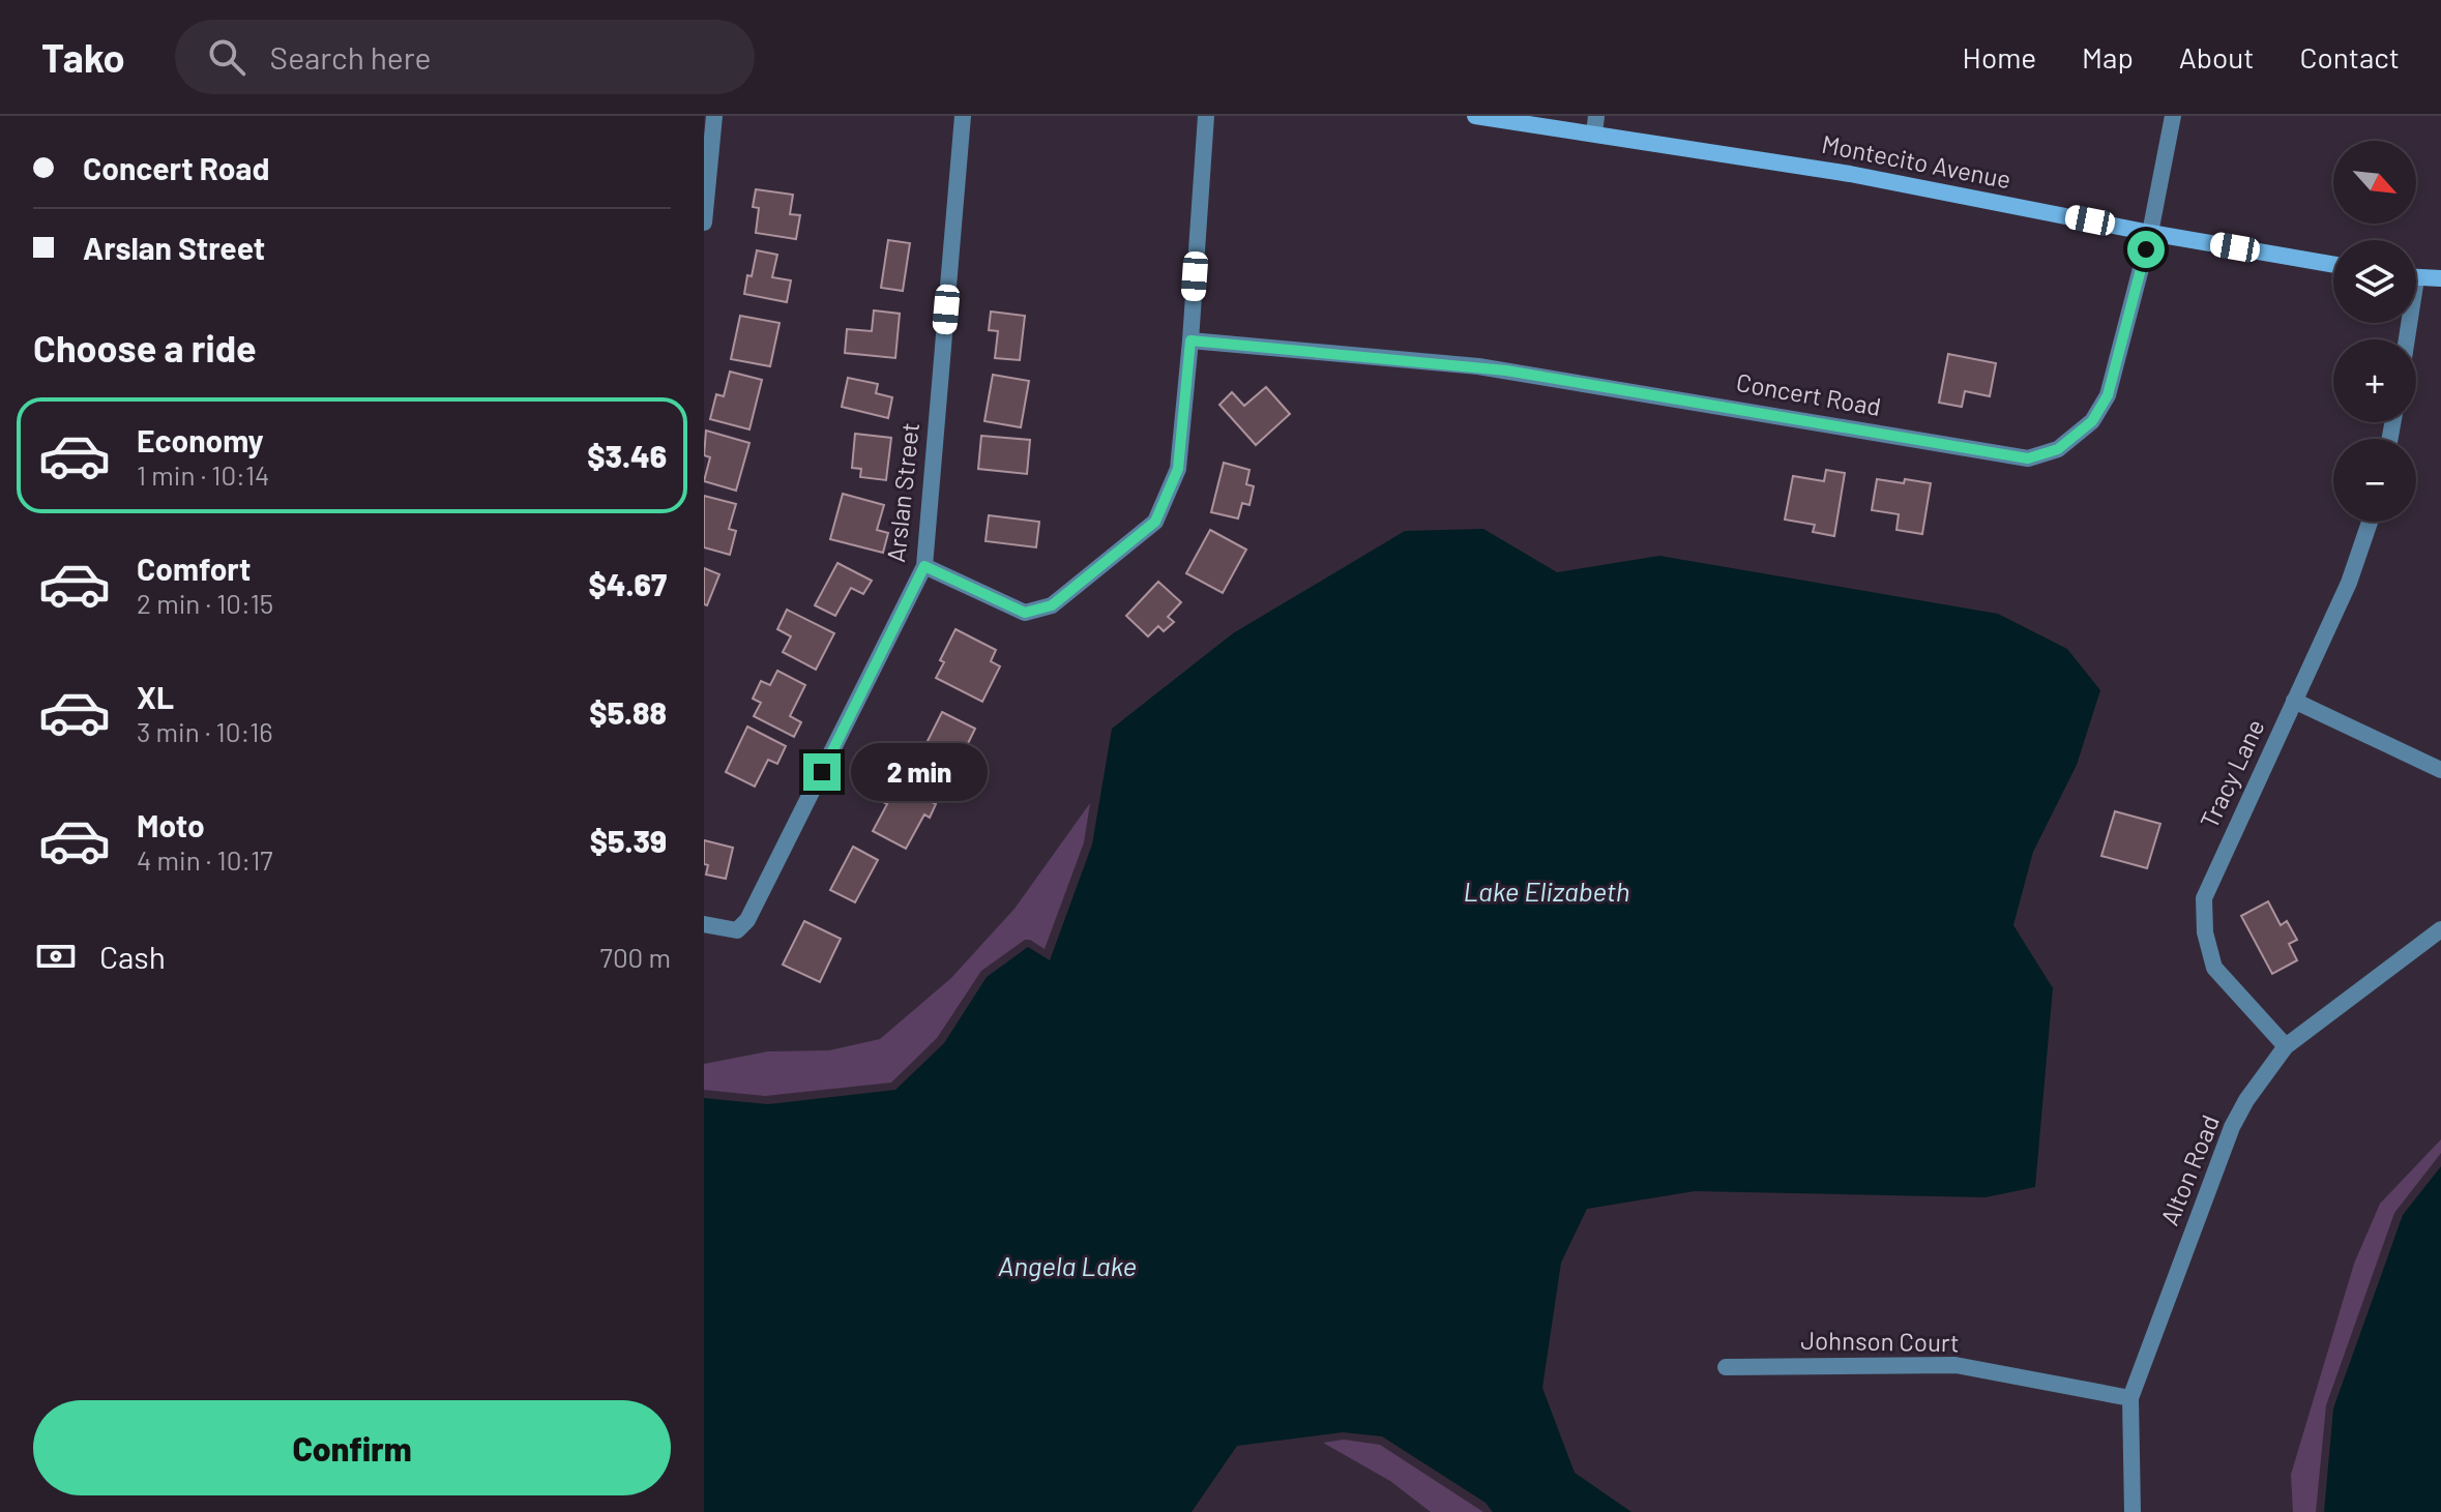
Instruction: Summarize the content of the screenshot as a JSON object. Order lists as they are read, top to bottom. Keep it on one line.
{"streets":{"street":["Montecito Avenue","Concert Road","Arslan Street","Tracy Lane","Alton Road","Johnson Court"]},"crossings":[["Montecito Avenue","Concert Road"],["Tracy Lane","Alton Road"],["Alton Road","Johnson Court"]],"water":["Lake Elizabeth","Angela Lake"],"north":"bottom right","page":{"header":"Tako","search":"Search here","nav":["Home","Map","About","Contact"],"banner":["Concert Road","Arslan Street"],"map_buttons":["+","−"],"heading":"Choose a ride","list":[{"name":"Economy","note":"1 min · 10:14","value":"$3.46"},{"name":"Comfort","note":"2 min · 10:15","value":"$4.67"},{"name":"XL","note":"3 min · 10:16","value":"$5.88"},{"name":"Moto","note":"4 min · 10:17","value":"$5.39"}],"bubble":"2 min","pay":["Cash","700 m"],"buttons":"Confirm"}}
